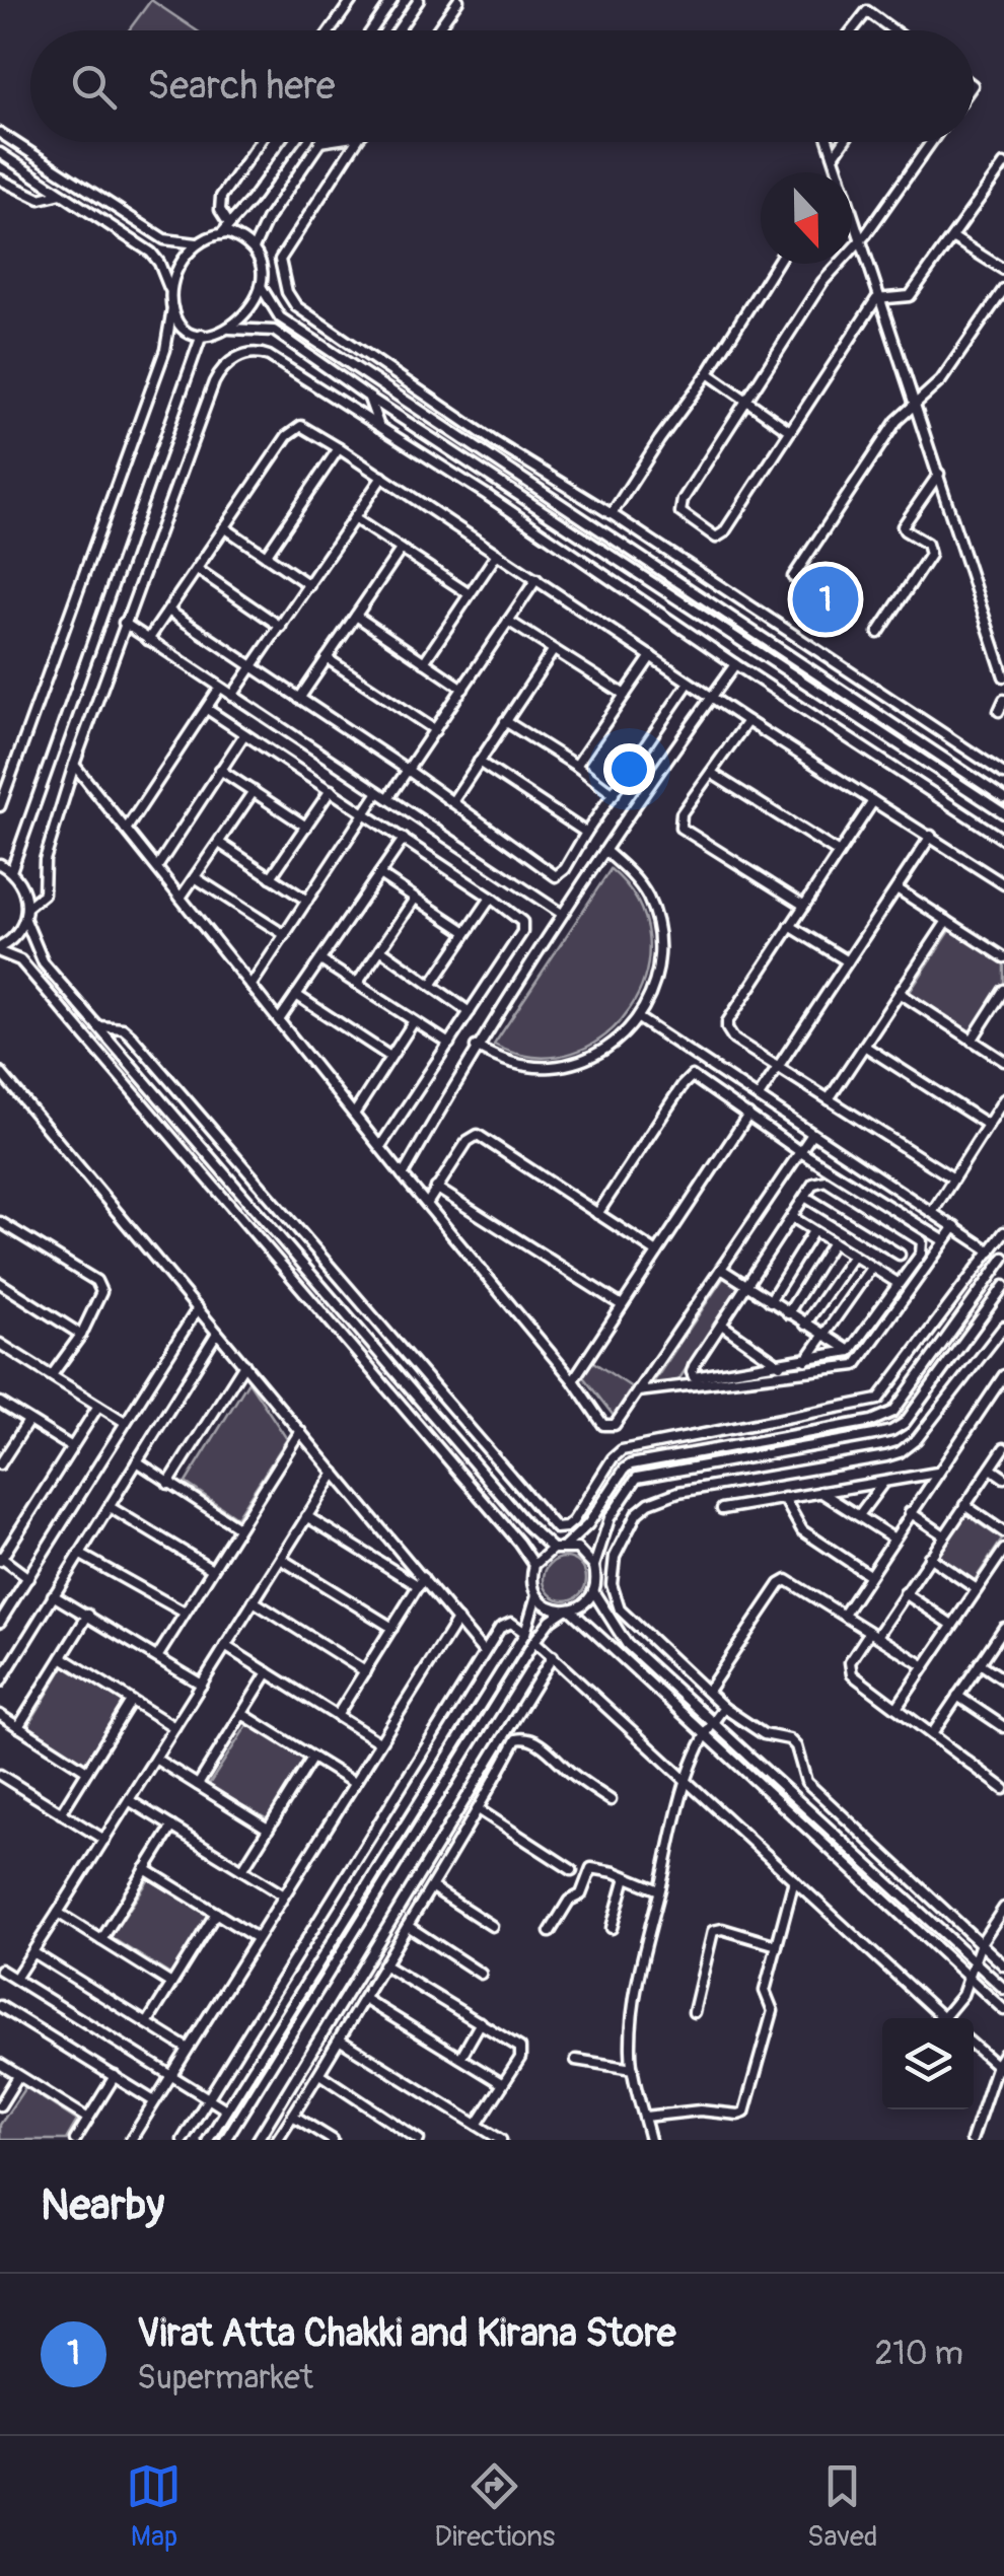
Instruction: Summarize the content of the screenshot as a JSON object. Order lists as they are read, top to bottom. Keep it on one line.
{"north":"bottom","page":{"search":"Search here","pins":"1","heading":"Nearby","list":[{"mark":"1","name":"Virat Atta Chakki and Kirana Store","note":"Supermarket","value":"210 m"}],"nav":["Map","Directions","Saved"]}}
